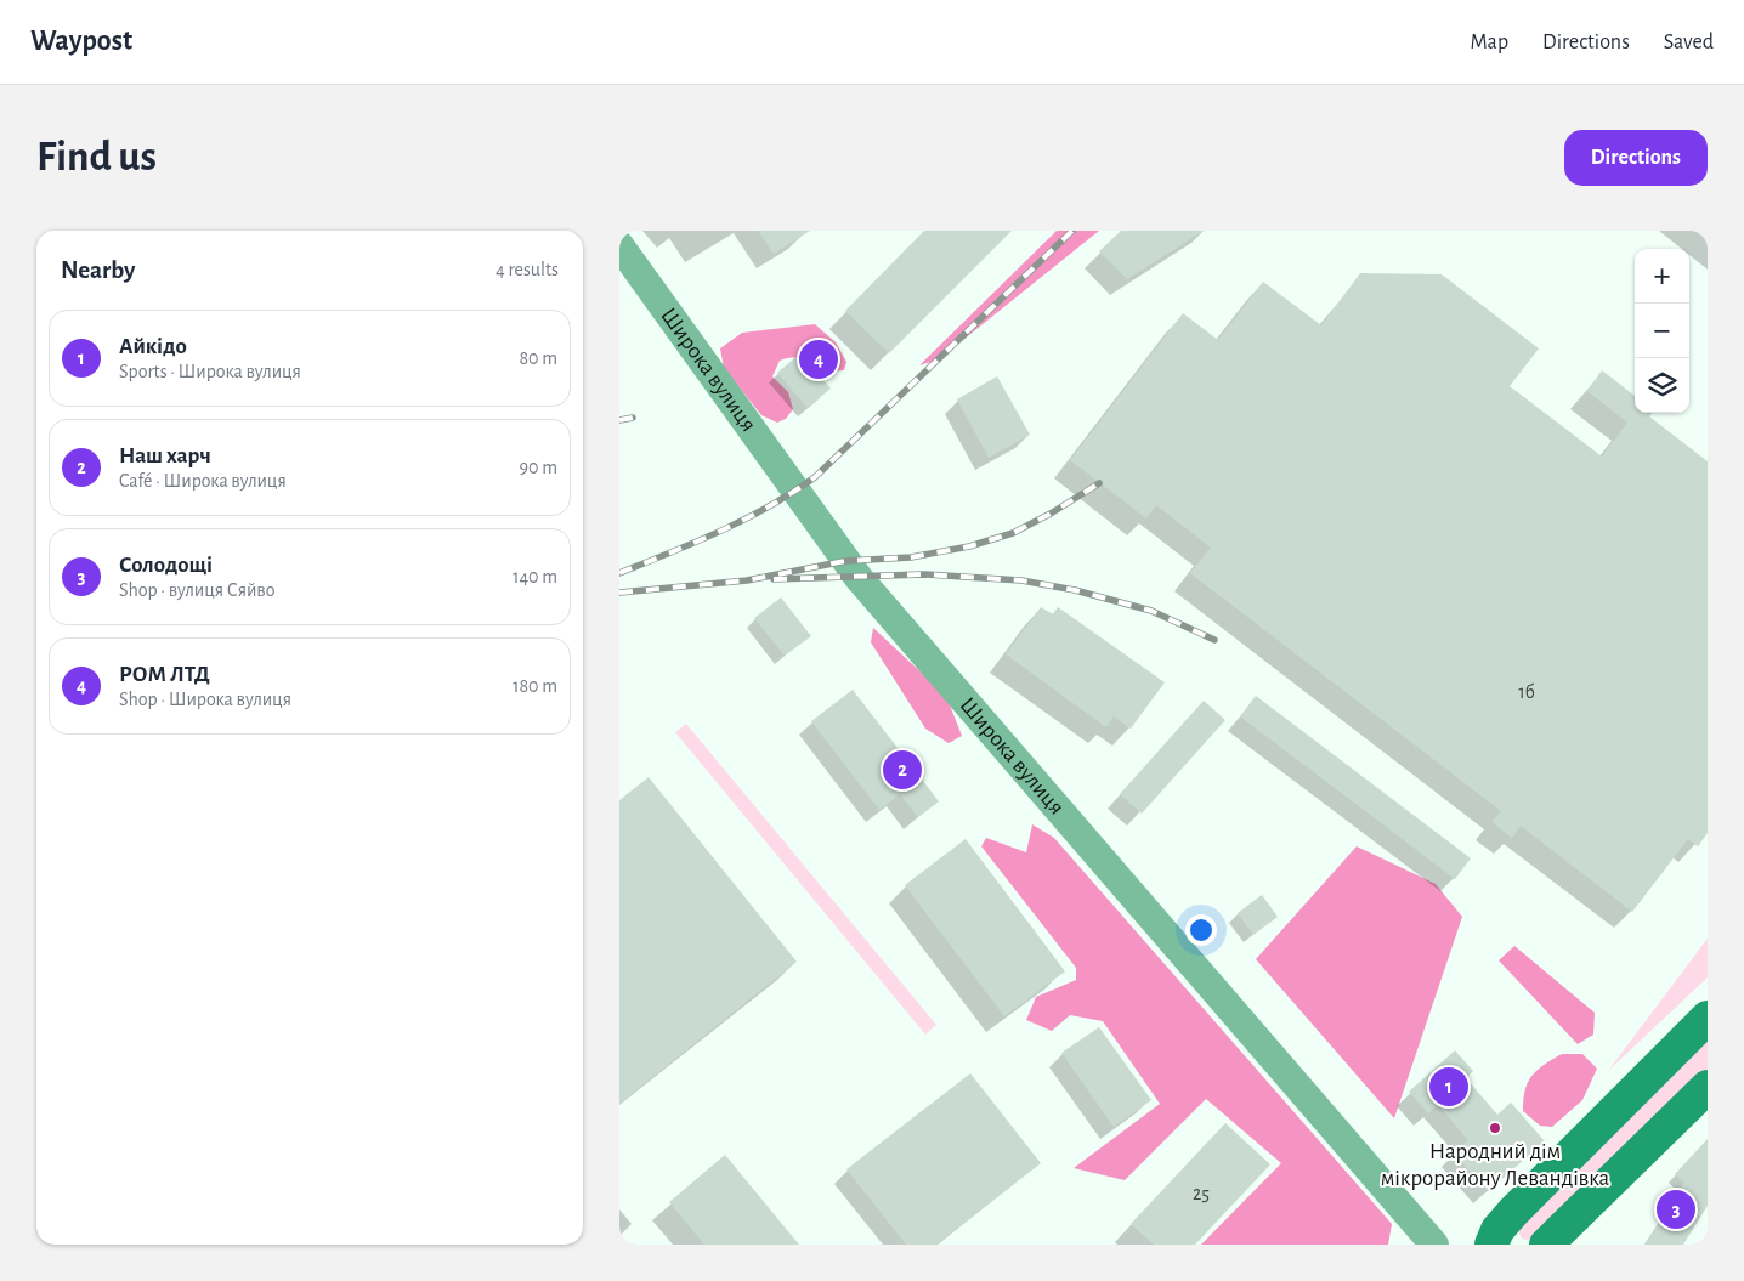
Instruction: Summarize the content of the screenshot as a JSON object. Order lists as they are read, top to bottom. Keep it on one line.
{"streets":{"street":["Широка вулиця"]},"places":["Народний дім мікрорайону Левандівка"],"house_numbers":["1б","25"],"page":{"header":"Waypost","nav":["Map","Directions","Saved"],"buttons":"Directions","title":"Find us","heading":["Nearby","4 results"],"map_buttons":["+","−"],"list":[{"mark":"1","name":"Айкідо","note":"Sports · Широка вулиця","value":"80 m"},{"mark":"2","name":"Наш харч","note":"Café · Широка вулиця","value":"90 m"},{"mark":"3","name":"Солодощі","note":"Shop · вулиця Сяйво","value":"140 m"},{"mark":"4","name":"РОМ ЛТД","note":"Shop · Широка вулиця","value":"180 m"}],"pins":["4","2","1","3"]}}
